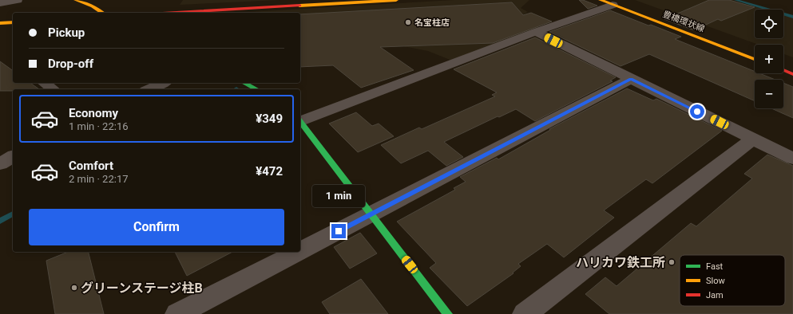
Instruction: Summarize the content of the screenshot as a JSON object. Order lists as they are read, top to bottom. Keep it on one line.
{"streets":{"street":["豊橋環状線"]},"places":["名宝柱店","ハリカワ鉄工所","グリーンステージ柱B"],"legend":["Fast","Slow","Jam"],"page":{"map_buttons":["+","−"],"banner":["Pickup","Drop-off"],"list":[{"name":"Economy","note":"1 min · 22:16","value":"¥349"},{"name":"Comfort","note":"2 min · 22:17","value":"¥472"}],"bubble":"1 min","buttons":"Confirm"}}
